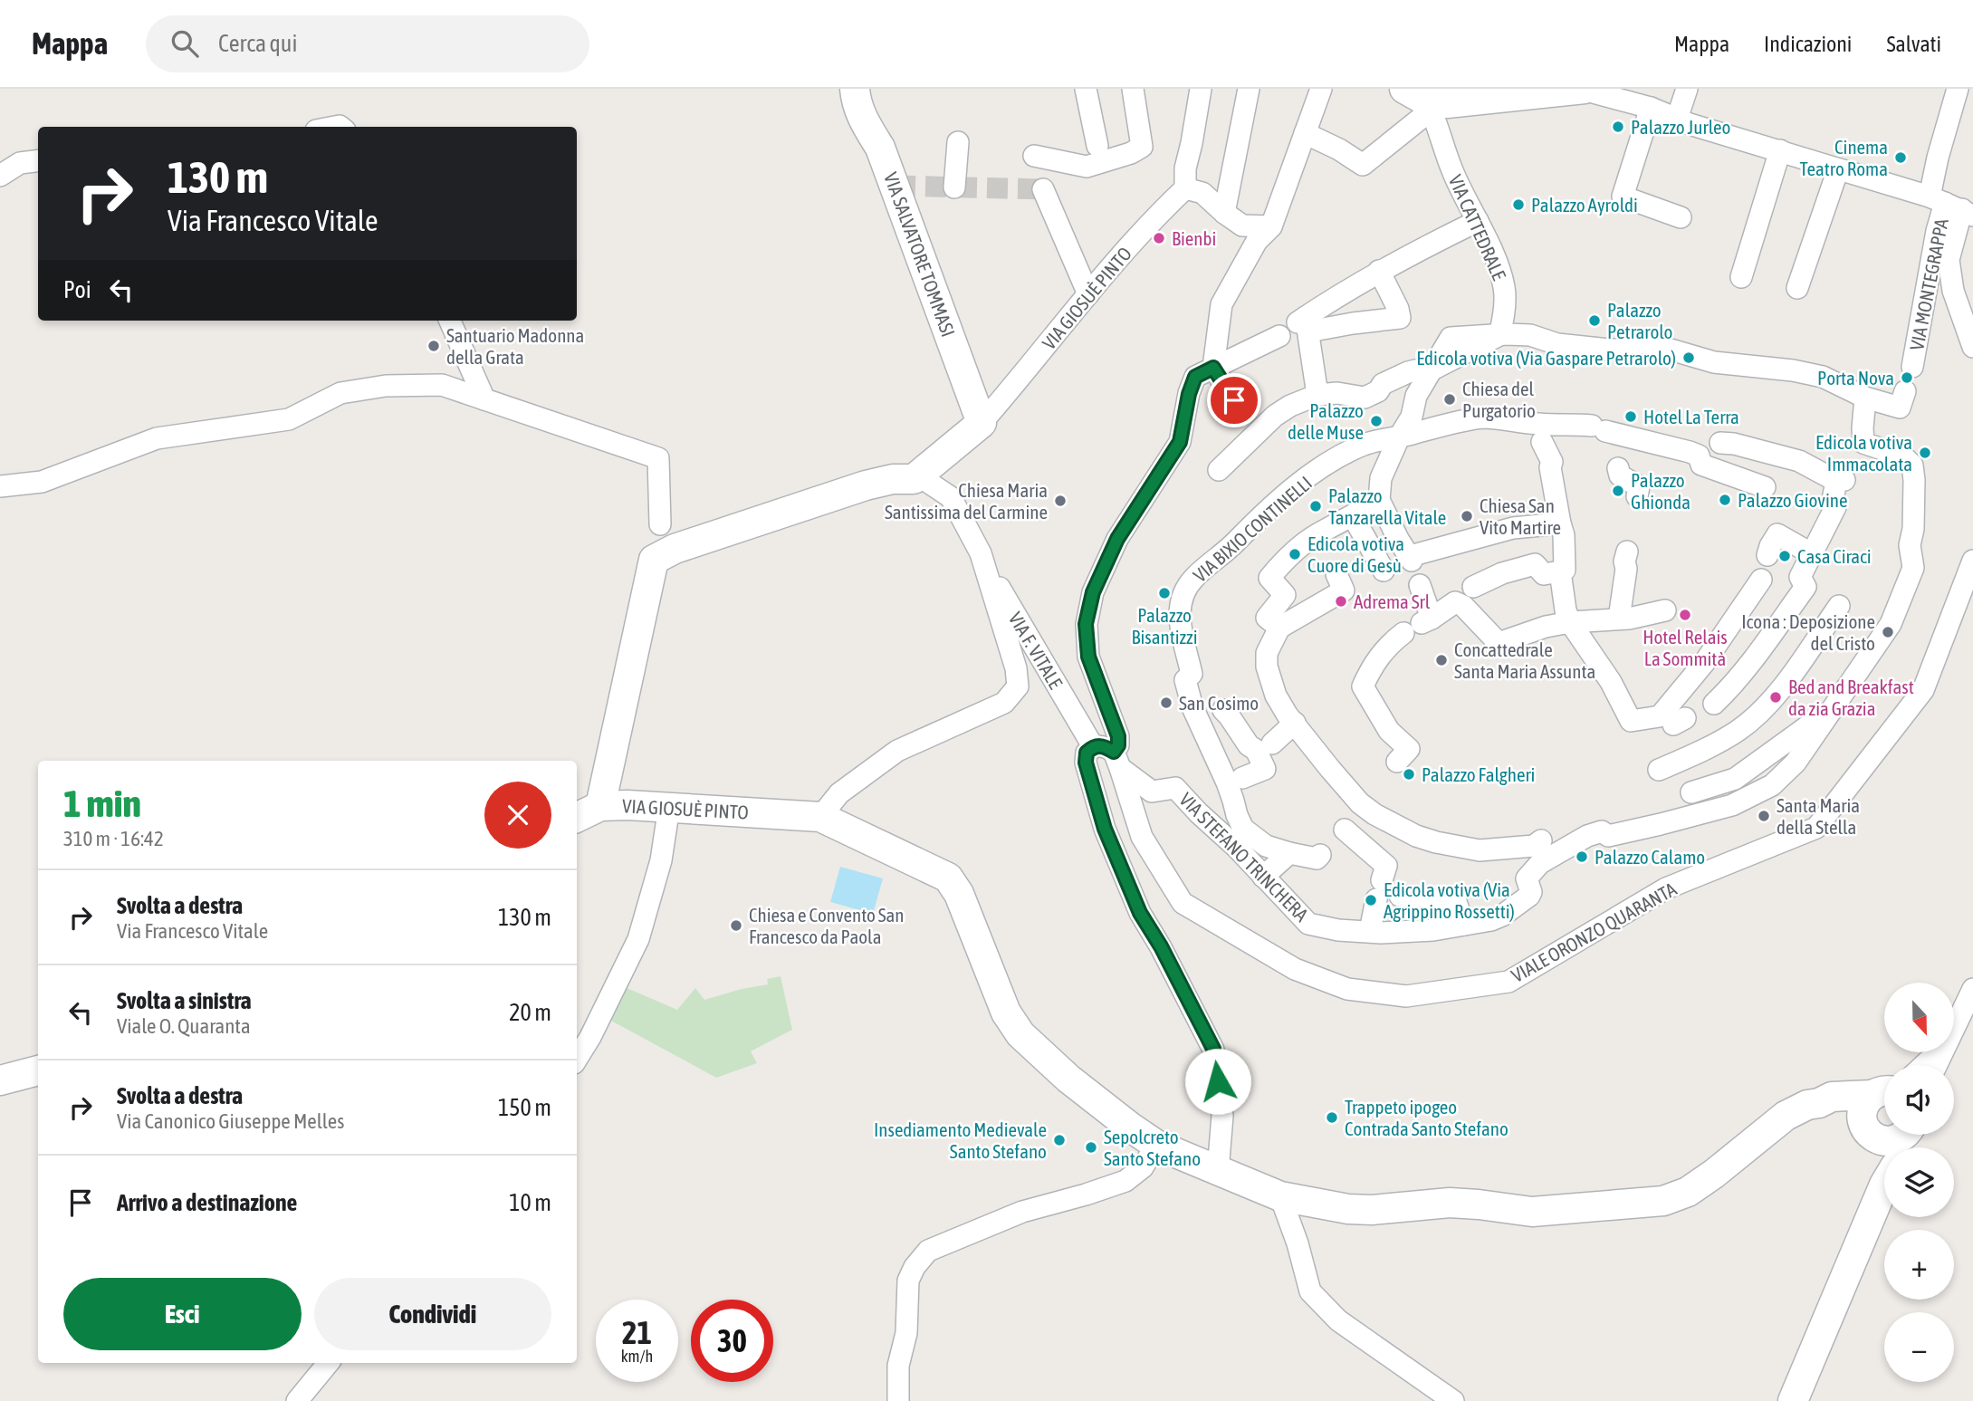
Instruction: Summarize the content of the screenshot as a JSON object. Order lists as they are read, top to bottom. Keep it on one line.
{"streets":{"street":["VIA CATTEDRALE","VIA SALVATORE TOMMASI","VIA MONTEGRAPPA","VIA GIOSUÈ PINTO","VIA BIXIO CONTINELLI","VIA F. VITALE","VIA STEFANO TRINCHERA","VIALE ORONZO QUARANTA"]},"crossings":[["VIA SALVATORE TOMMASI","VIA GIOSUÈ PINTO"],["VIA BIXIO CONTINELLI","VIA STEFANO TRINCHERA"],["VIA F. VITALE","VIA STEFANO TRINCHERA"],["VIA F. VITALE","VIALE ORONZO QUARANTA"],["VIA STEFANO TRINCHERA","VIALE ORONZO QUARANTA"]],"places":["Palazzo Jurleo","Cinema Teatro Roma","Palazzo Ayroldi","Bienbi","Palazzo Petrarolo","Santuario Madonna della Grata","Edicola votiva (Via Gaspare Petrarolo)","Porta Nova","Chiesa del Purgatorio","Hotel La Terra","Palazzo delle Muse","Edicola votiva Immacolata","Palazzo Ghionda","Palazzo Giovine","Chiesa Maria Santissima del Carmine","Palazzo Tanzarella Vitale","Chiesa San Vito Martire","Edicola votiva Cuore di Gesù","Casa Ciraci","Palazzo Bisantizzi","Adrema Srl","Hotel Relais La Sommità","Icona : Deposizione del Cristo","Concattedrale Santa Maria Assunta","Bed and Breakfast da zia Grazia","San Cosimo","Palazzo Falgheri","Santa Maria della Stella","Palazzo Calamo","Edicola votiva (Via Agrippino Rossetti)","Chiesa e Convento San Francesco da Paola","Trappeto ipogeo Contrada Santo Stefano","Insediamento Medievale Santo Stefano","Sepolcreto Santo Stefano"],"north":"bottom","page":{"header":"Mappa","search":"Cerca qui","nav":["Mappa","Indicazioni","Salvati"],"turn":["130 m","Via Francesco Vitale"],"then":"Poi","heading":["1 min","310 m · 16:42"],"list":[{"name":"Svolta a destra","note":"Via Francesco Vitale","value":"130 m"},{"name":"Svolta a sinistra","note":"Viale O. Quaranta","value":"20 m"},{"name":"Svolta a destra","note":"Via Canonico Giuseppe Melles","value":"150 m"},{"name":"Arrivo a destinazione","value":"10 m"}],"map_buttons":["+","−"],"buttons":["Esci","Condividi"],"speed":"21 km/h","limit":"30"}}
